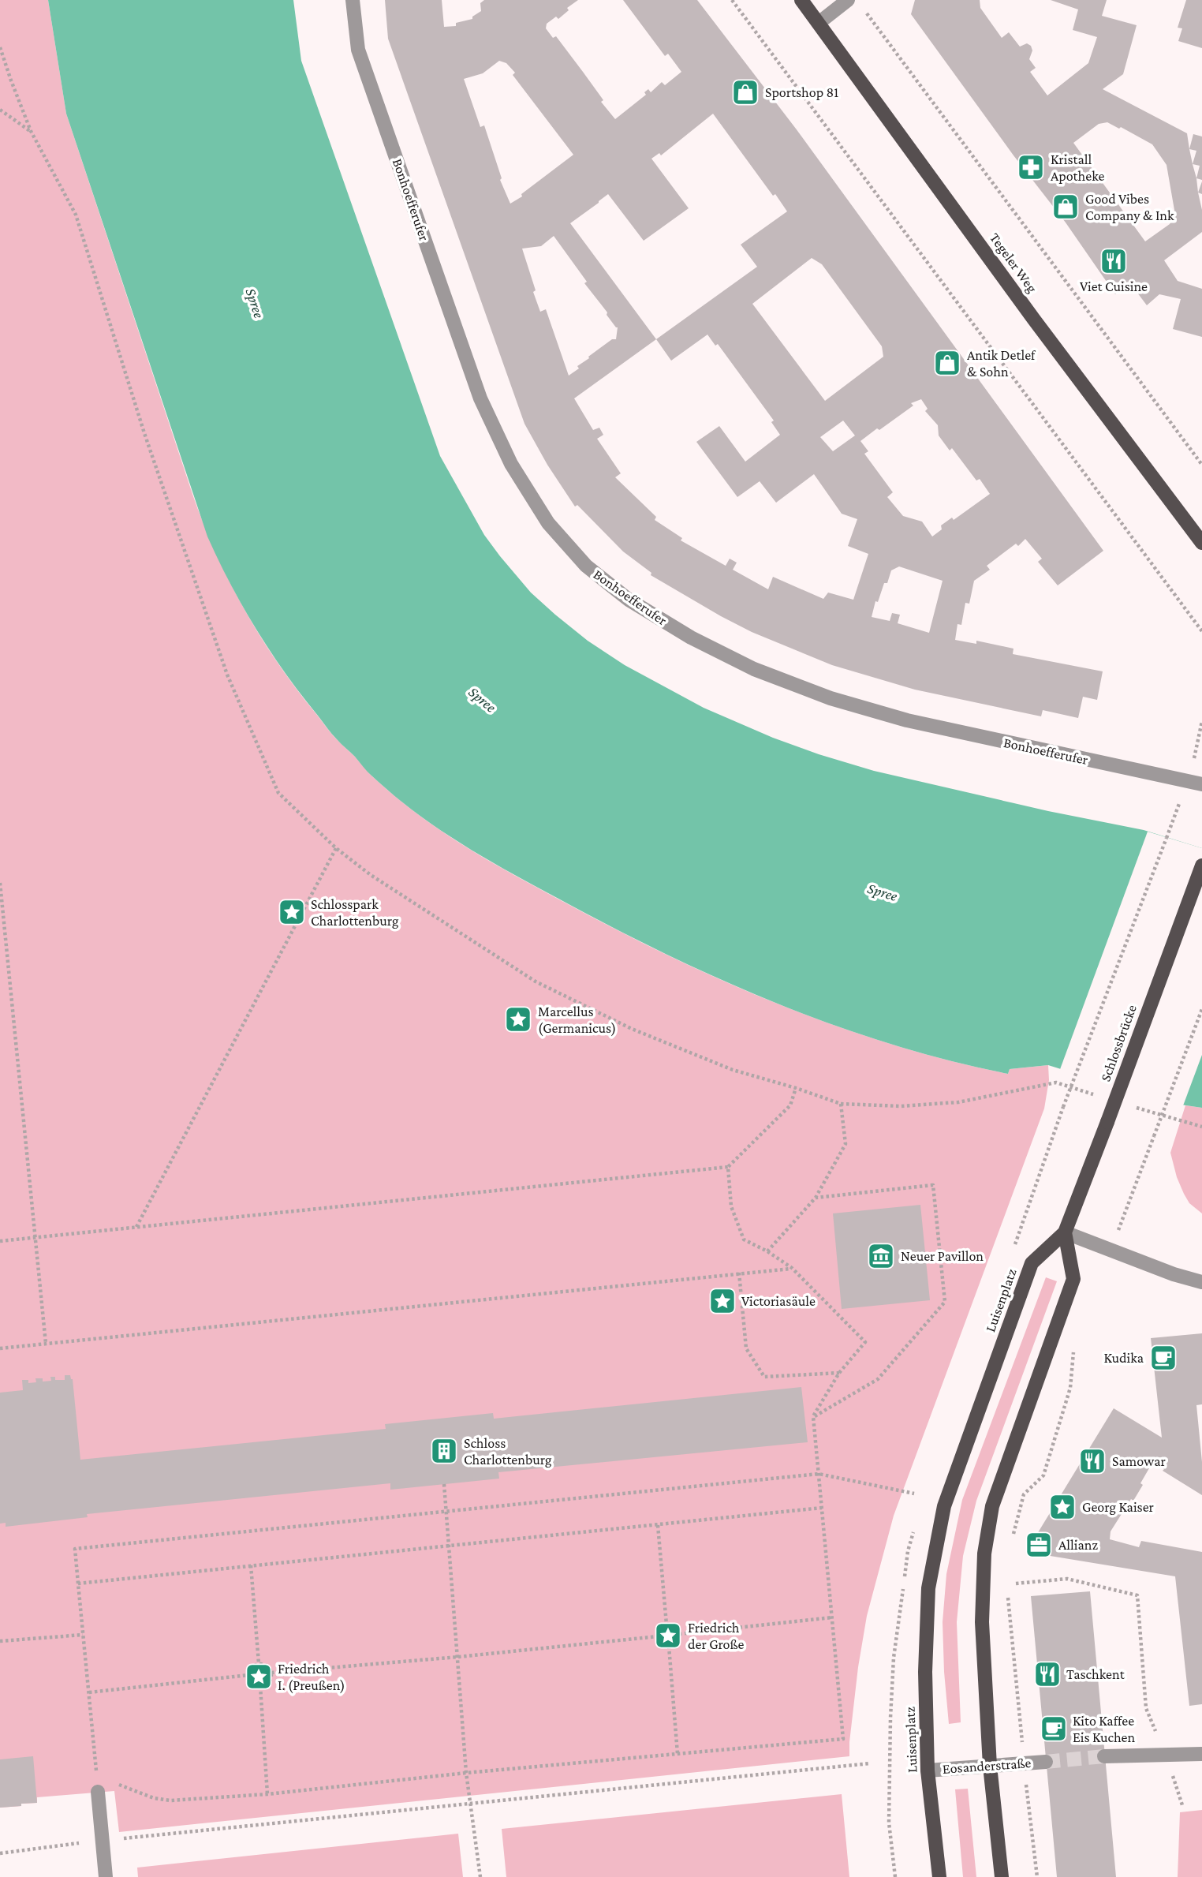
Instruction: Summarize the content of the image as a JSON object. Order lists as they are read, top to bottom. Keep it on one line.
{"streets":{"main road":["Tegeler Weg","Schlossbrücke","Luisenplatz"],"street":["Bonhoefferufer","Eosanderstraße"]},"crossings":[["Schlossbrücke","Luisenplatz"],["Luisenplatz","Eosanderstraße"]],"water":["Spree"],"places":{"shop":["Sportshop 81","Good Vibes Company & Ink","Antik Detlef & Sohn"],"pharmacy":["Kristall Apotheke"],"restaurant":["Viet Cuisine","Samowar","Taschkent"],"place":["Schlosspark Charlottenburg","Marcellus (Germanicus)","Victoriasäule","Georg Kaiser","Friedrich der Große","Friedrich I. (Preußen)"],"museum":["Neuer Pavillon"],"cafe":["Kudika","Kito Kaffee Eis Kuchen"],"building":["Schloss Charlottenburg"],"office":["Allianz"]}}
